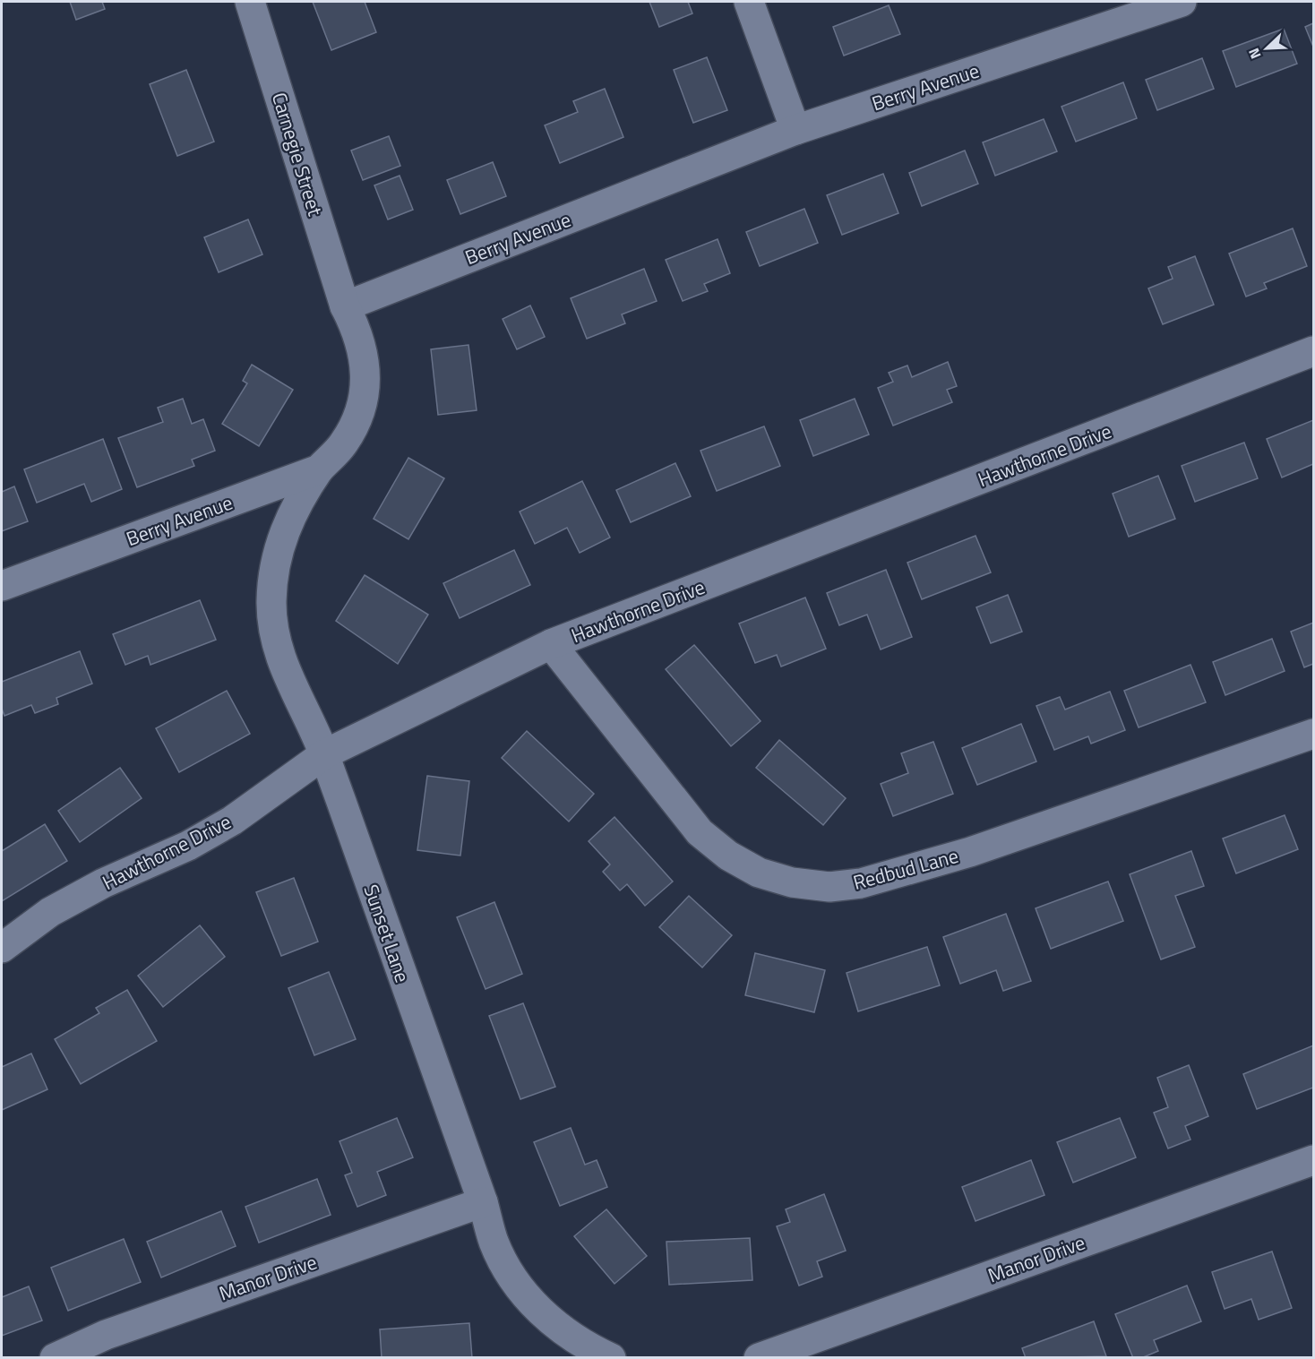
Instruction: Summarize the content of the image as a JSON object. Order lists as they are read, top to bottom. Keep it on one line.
{"streets":{"street":["Berry Avenue","Carnegie Street","Hawthorne Drive","Redbud Lane","Sunset Lane","Manor Drive"]},"crossings":[["Berry Avenue","Carnegie Street"],["Berry Avenue","Sunset Lane"],["Hawthorne Drive","Redbud Lane"],["Hawthorne Drive","Sunset Lane"],["Sunset Lane","Manor Drive"]],"north":"bottom left"}
